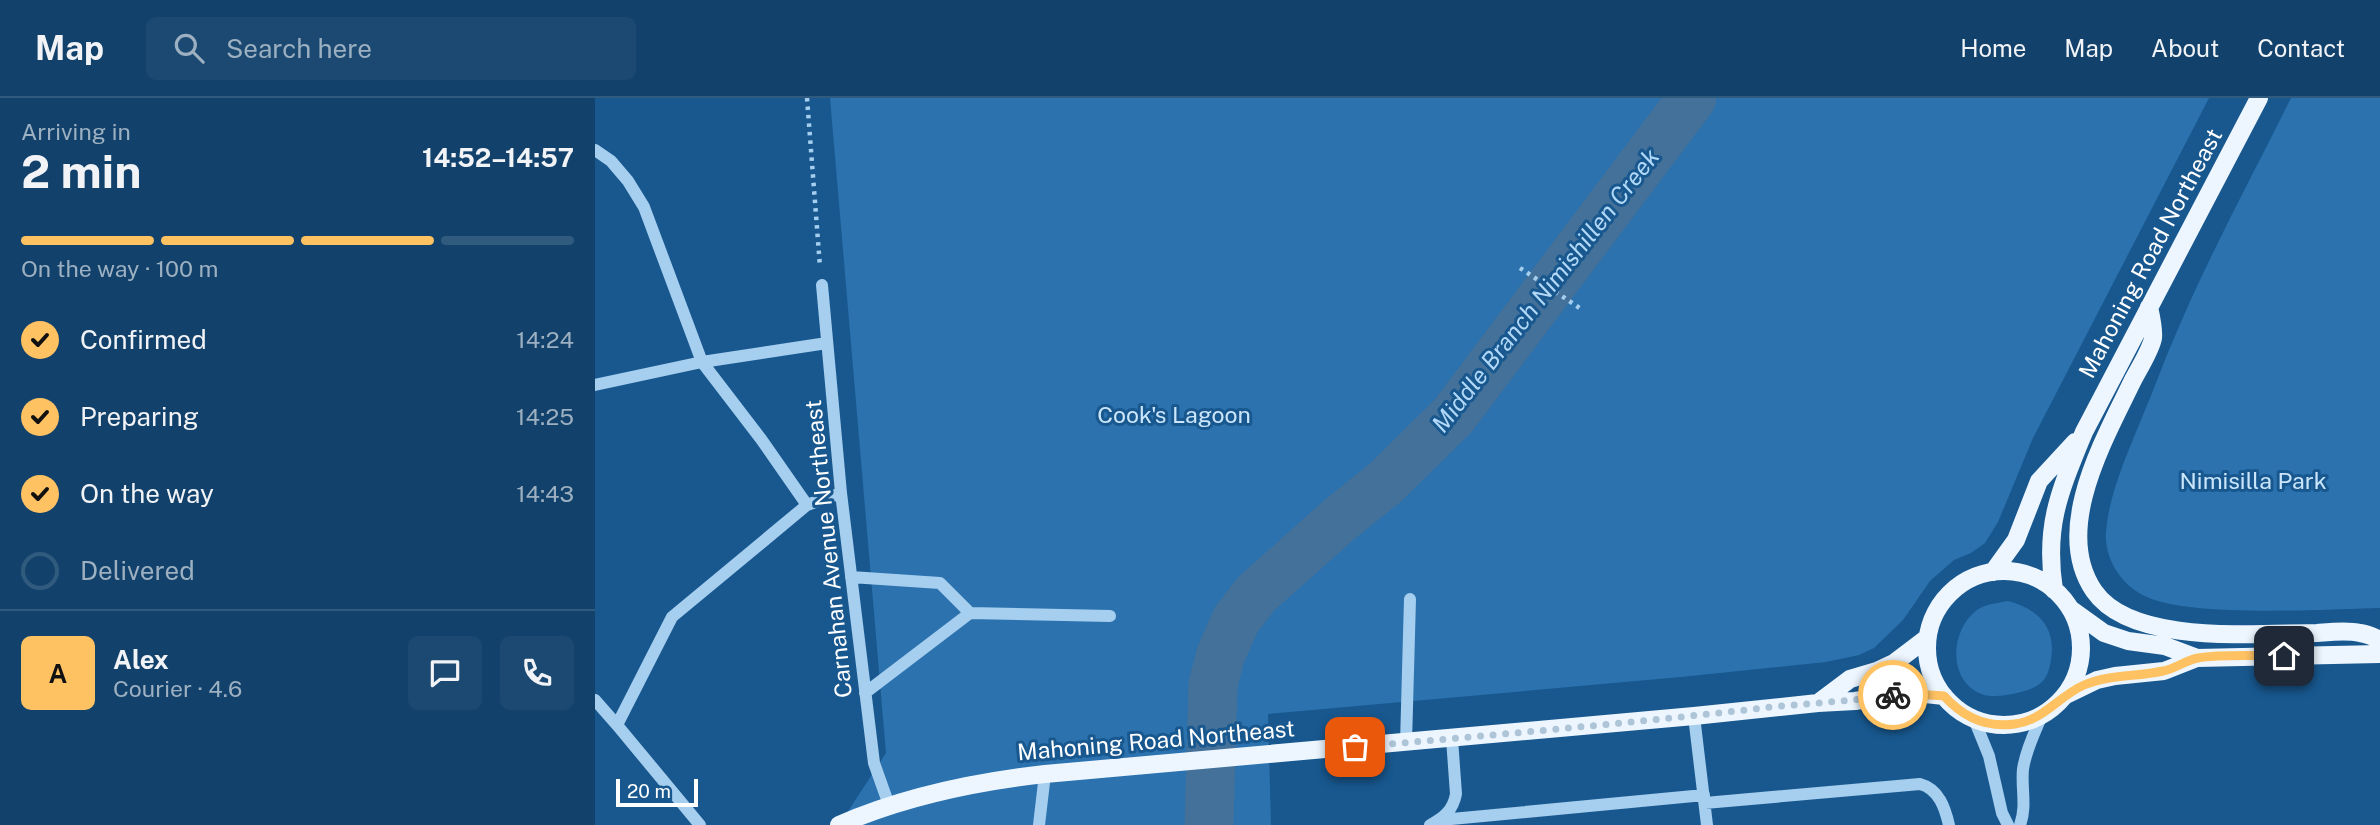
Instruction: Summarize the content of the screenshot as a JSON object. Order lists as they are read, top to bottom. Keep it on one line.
{"streets":{"main road":["Mahoning Road Northeast"],"street":["Carnahan Avenue Northeast"]},"crossings":[["Mahoning Road Northeast","Carnahan Avenue Northeast"]],"water":["Middle Branch Nimishillen Creek"],"parks":["Cook's Lagoon","Nimisilla Park"],"scale_bar":"20 m","page":{"header":"Map","search":"Search here","nav":["Home","Map","About","Contact"],"heading":["2 min","Arriving in","14:52–14:57"],"panel":["Alex","Courier · 4.6"],"bar":"On the way · 100 m","list":[["Confirmed","14:24"],["Preparing","14:25"],["On the way","14:43"],"Delivered"],"round":"A","scale":"20 m"}}
